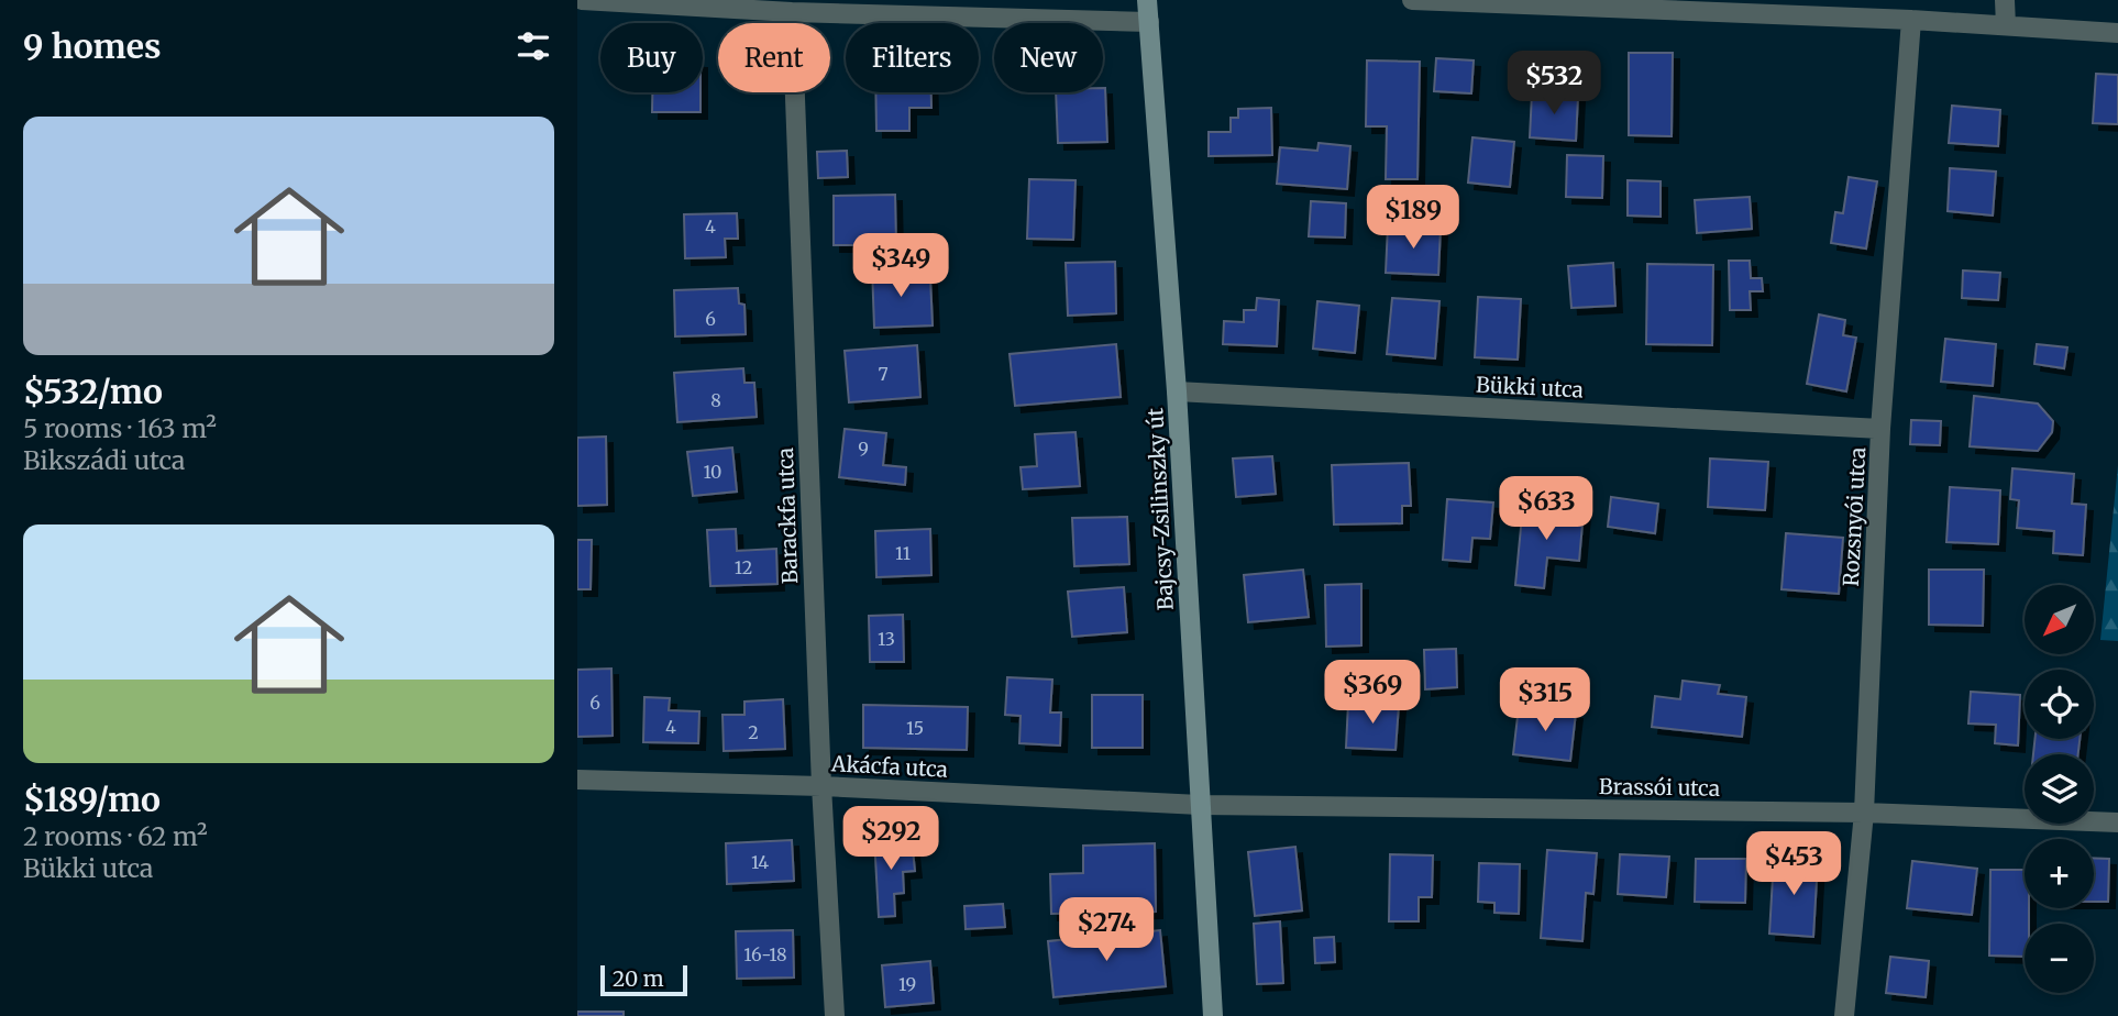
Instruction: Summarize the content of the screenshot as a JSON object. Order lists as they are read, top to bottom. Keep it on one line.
{"streets":{"main road":["Bajcsy-Zsilinszky út"],"street":["Bükki utca","Barackfa utca","Rozsnyói utca","Akácfa utca","Brassói utca"]},"crossings":[["Bükki utca","Bajcsy-Zsilinszky út"],["Bükki utca","Rozsnyói utca"],["Bajcsy-Zsilinszky út","Akácfa utca"],["Bajcsy-Zsilinszky út","Brassói utca"],["Barackfa utca","Akácfa utca"],["Rozsnyói utca","Brassói utca"],["Akácfa utca","Brassói utca"]],"house_numbers":["4","6","7","8","9","10","11","12","13","6","4","15","2","14","16-18","19"],"scale_bar":"20 m","north":"bottom left","page":{"heading":"9 homes","chip":["Buy","Rent","Filters","New"],"price":["$532","$189","$349","$633","$369","$315","$292","$453","$274"],"list":[{"name":"$532/mo","note":"5 rooms · 163 m² · Bikszádi utca"},{"name":"$189/mo","note":"2 rooms · 62 m² · Bükki utca"}],"map_buttons":["+","−"],"scale":"20 m"}}
